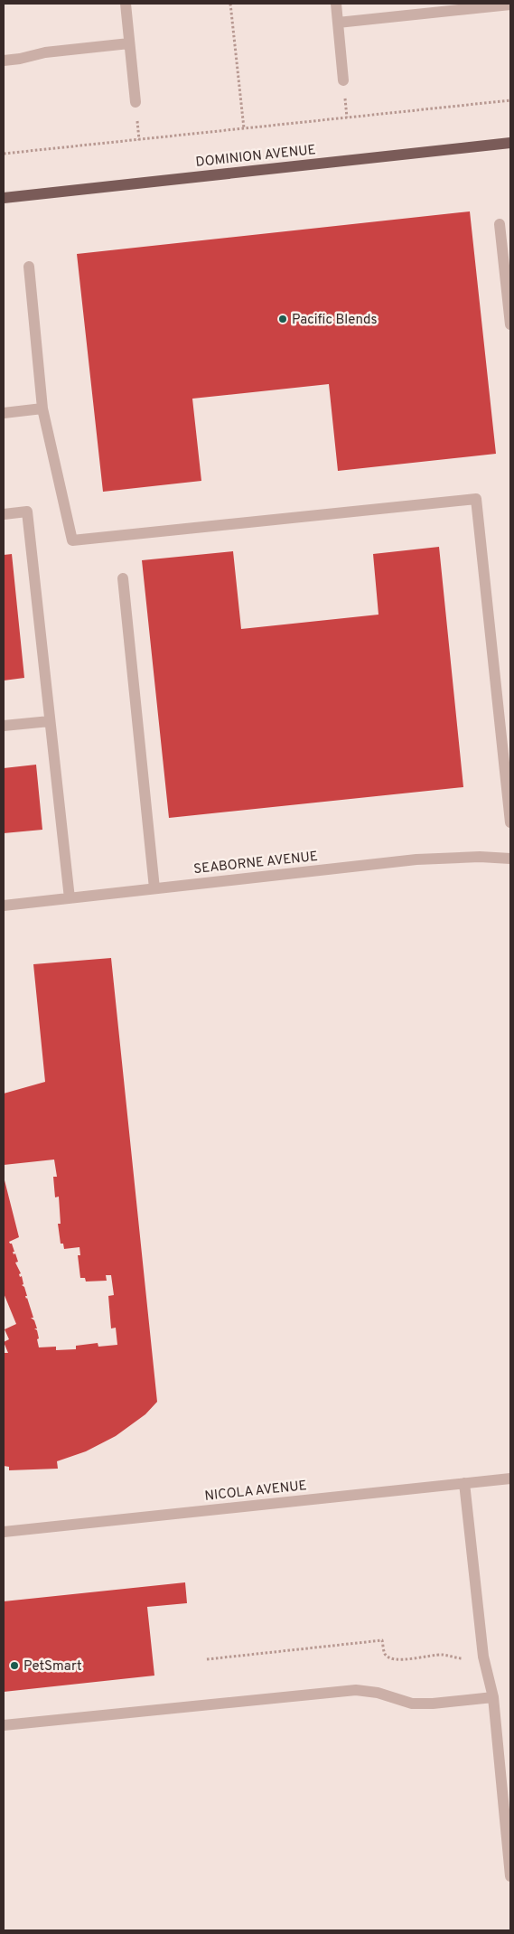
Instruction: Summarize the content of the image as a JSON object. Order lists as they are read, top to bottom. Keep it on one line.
{"streets":{"main road":["DOMINION AVENUE"],"street":["SEABORNE AVENUE","NICOLA AVENUE"]},"places":["Pacific Blends","PetSmart"]}
